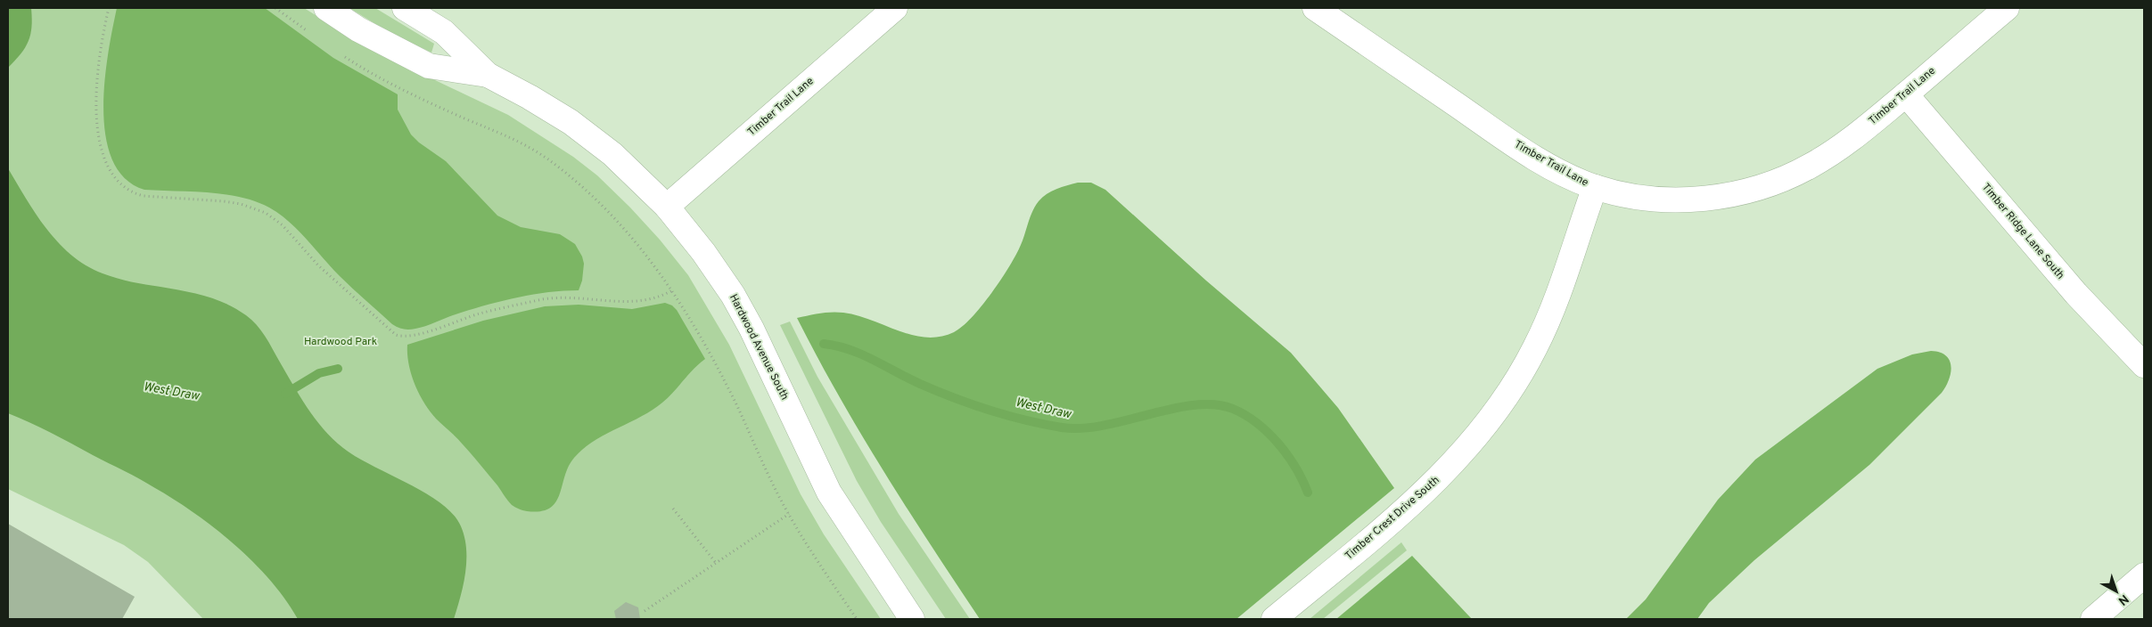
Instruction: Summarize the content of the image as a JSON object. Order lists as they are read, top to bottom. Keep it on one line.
{"streets":{"street":["Timber Trail Lane","Timber Ridge Lane South","Hardwood Avenue South","Timber Crest Drive South"]},"crossings":[["Timber Trail Lane","Timber Ridge Lane South"],["Timber Trail Lane","Hardwood Avenue South"],["Timber Trail Lane","Timber Crest Drive South"]],"water":["West Draw"],"parks":["Hardwood Park"],"north":"bottom right"}
